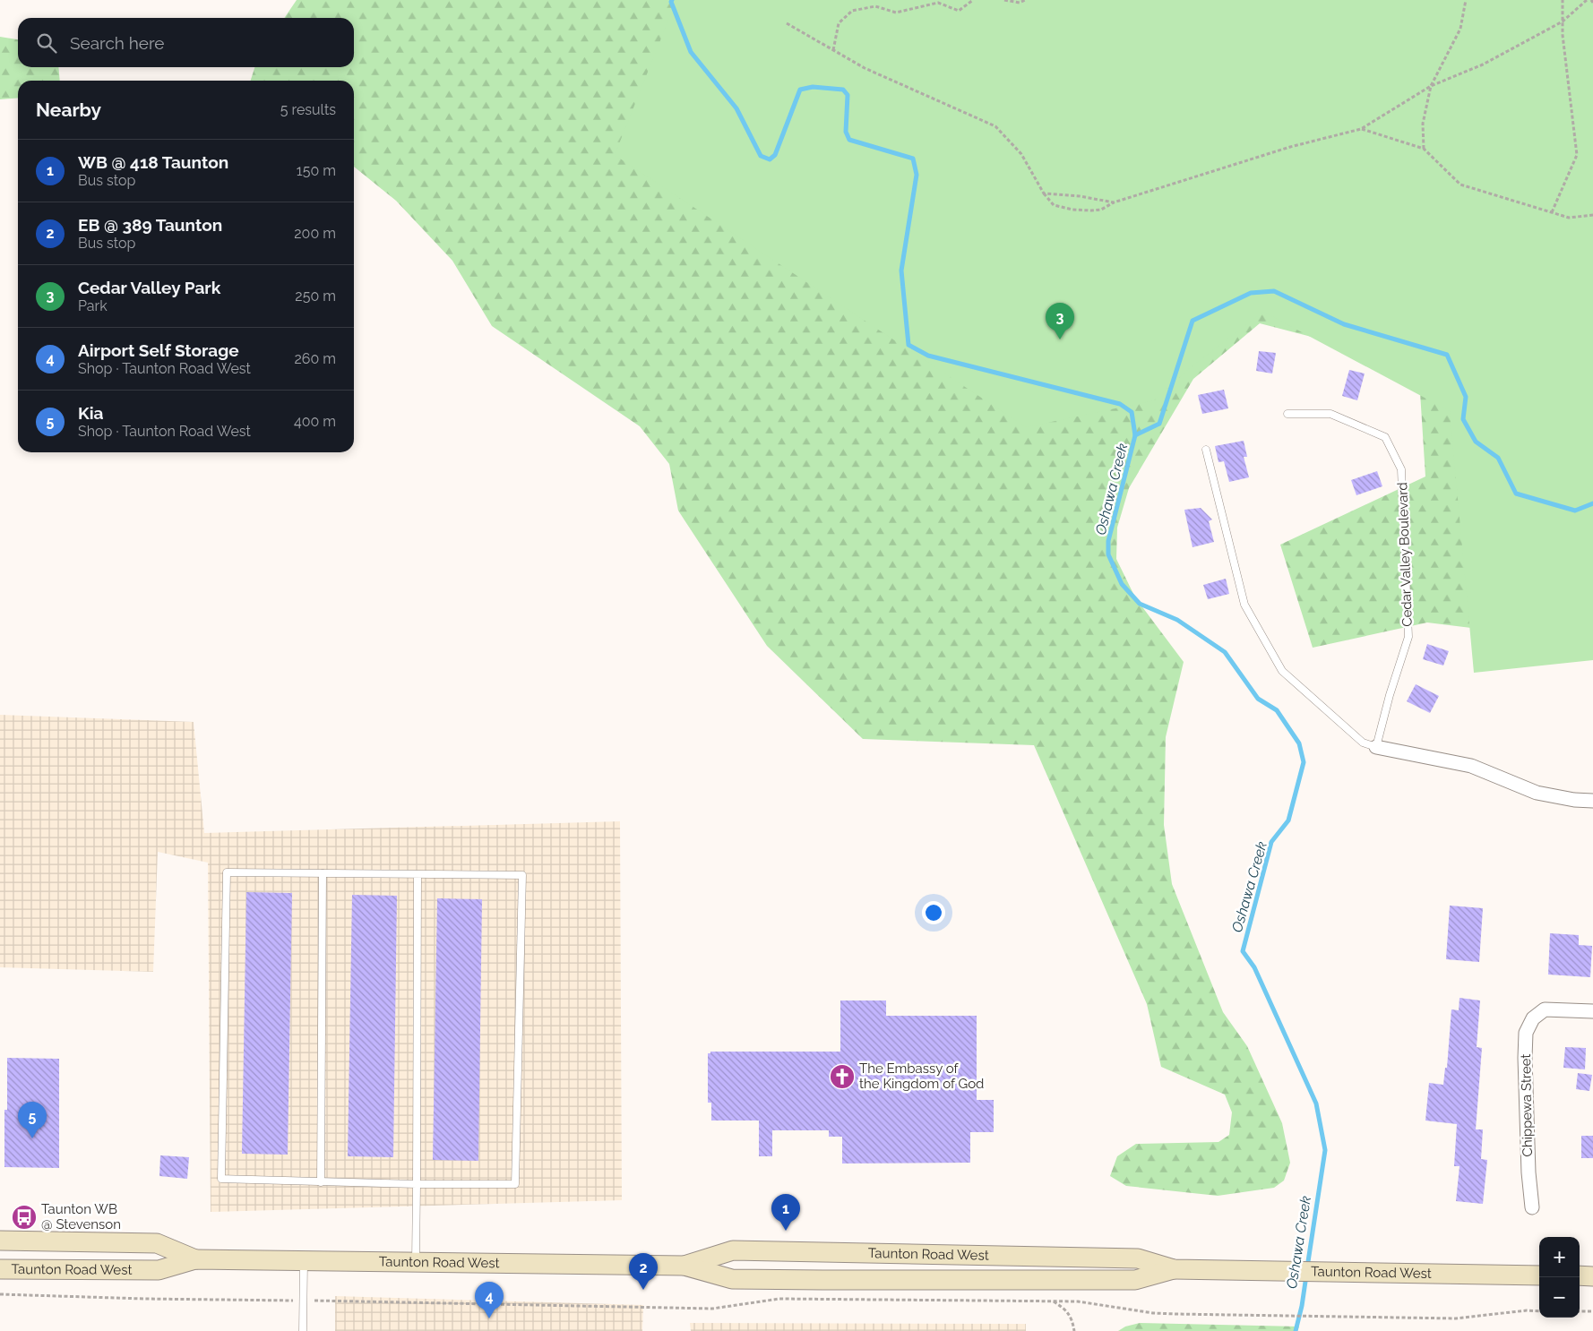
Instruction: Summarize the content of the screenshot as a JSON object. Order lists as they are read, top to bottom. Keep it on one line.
{"streets":{"main road":["Taunton Road West"],"street":["Chippewa Street"],"lane":["Cedar Valley Boulevard"]},"water":["Oshawa Creek"],"places":{"church":["The Embassy of the Kingdom of God"],"bus stop":["Taunton WB @ Stevenson"]},"page":{"search":"Search here","heading":["Nearby","5 results"],"list":[{"mark":"1","name":"WB @ 418 Taunton","note":"Bus stop","value":"150 m"},{"mark":"2","name":"EB @ 389 Taunton","note":"Bus stop","value":"200 m"},{"mark":"3","name":"Cedar Valley Park","note":"Park","value":"250 m"},{"mark":"4","name":"Airport Self Storage","note":"Shop · Taunton Road West","value":"260 m"},{"mark":"5","name":"Kia","note":"Shop · Taunton Road West","value":"400 m"}],"pins":["3","5","1","2","4"],"map_buttons":["+","−"]}}
